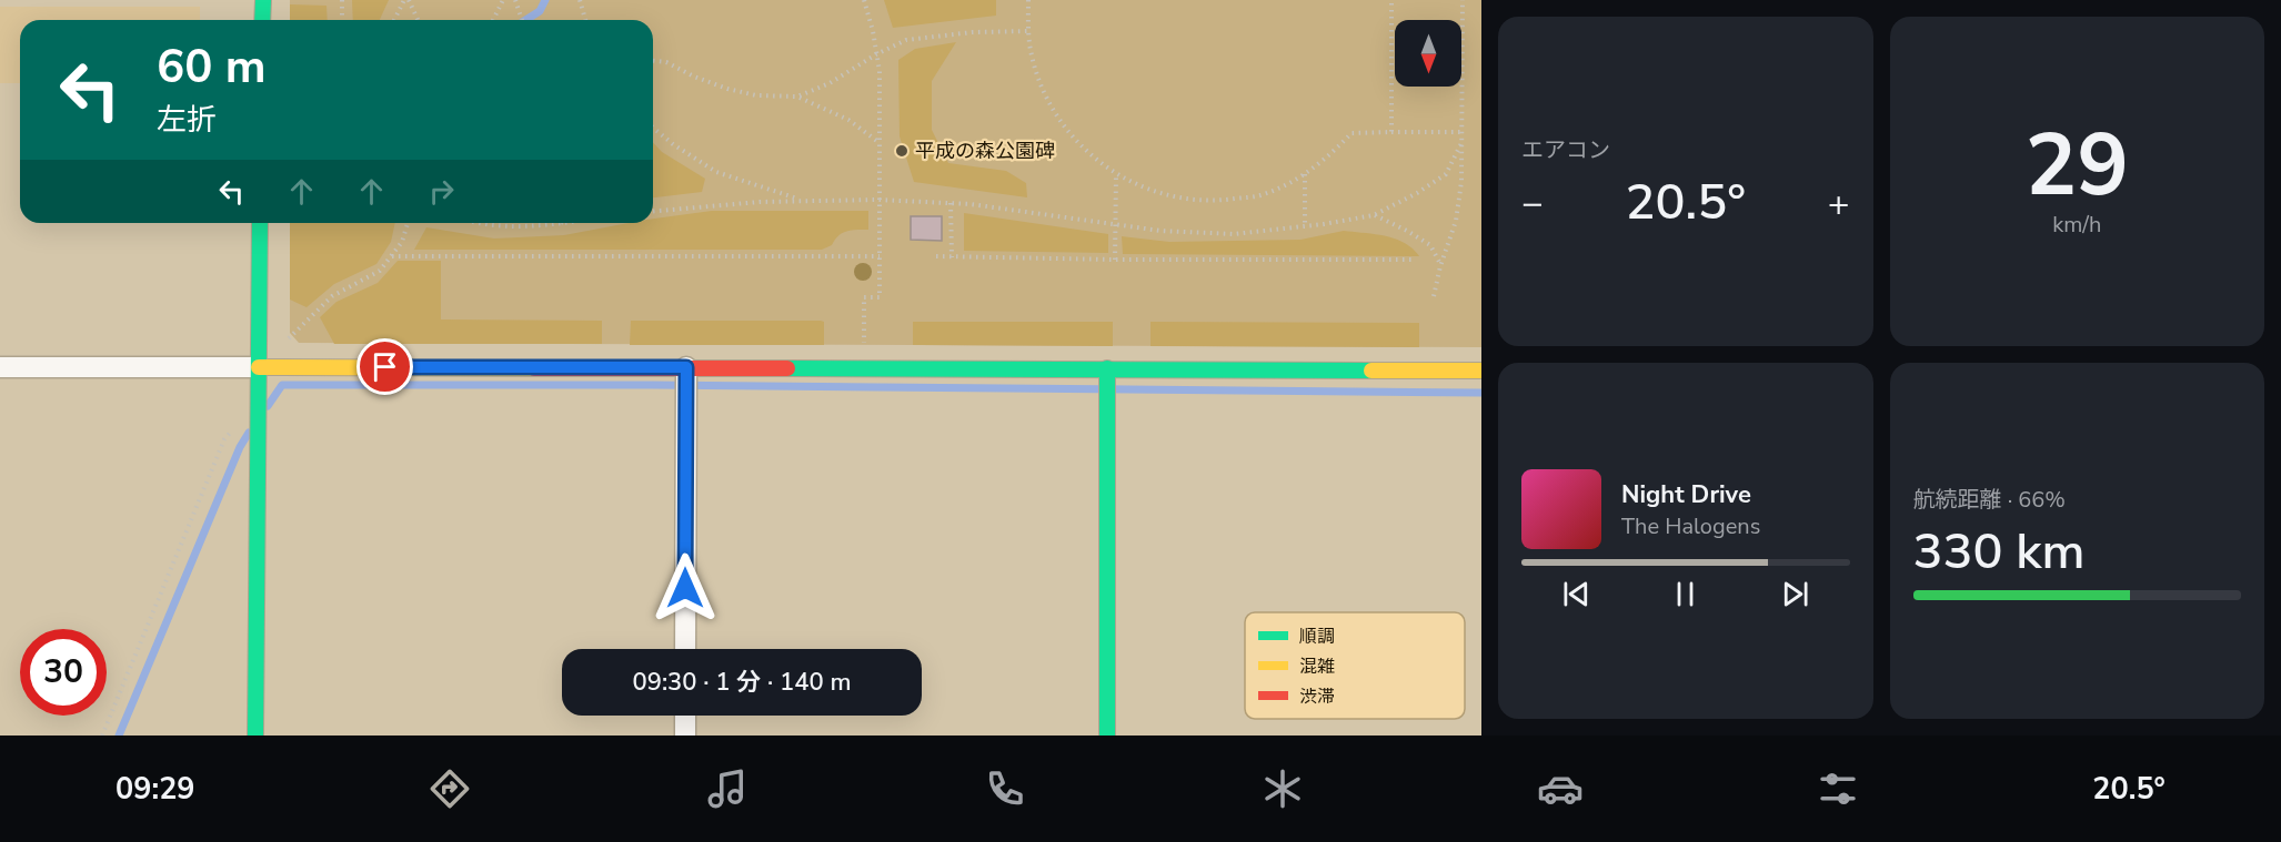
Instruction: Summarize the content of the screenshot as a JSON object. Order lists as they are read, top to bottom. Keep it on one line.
{"places":["平成の森公園碑"],"legend":["順調","混雑","渋滞"],"north":"bottom","page":{"tile":["エアコン",["29","km/h"],["航続距離 · 66%","330 km"]],"turn":["60 m","左折"],"heat":["−","20.5°","+"],"song":["Night Drive","The Halogens"],"limit":"30","trip":"09:30 · 1 分 · 140 m","tabs":["09:29","20.5°"]}}
